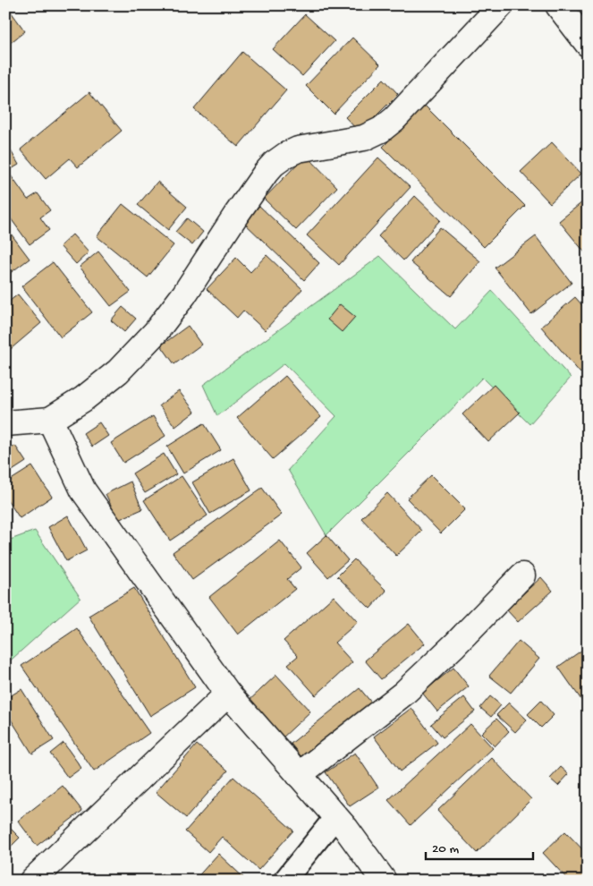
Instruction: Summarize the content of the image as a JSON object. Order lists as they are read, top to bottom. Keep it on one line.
{"scale_bar":"20 m"}
